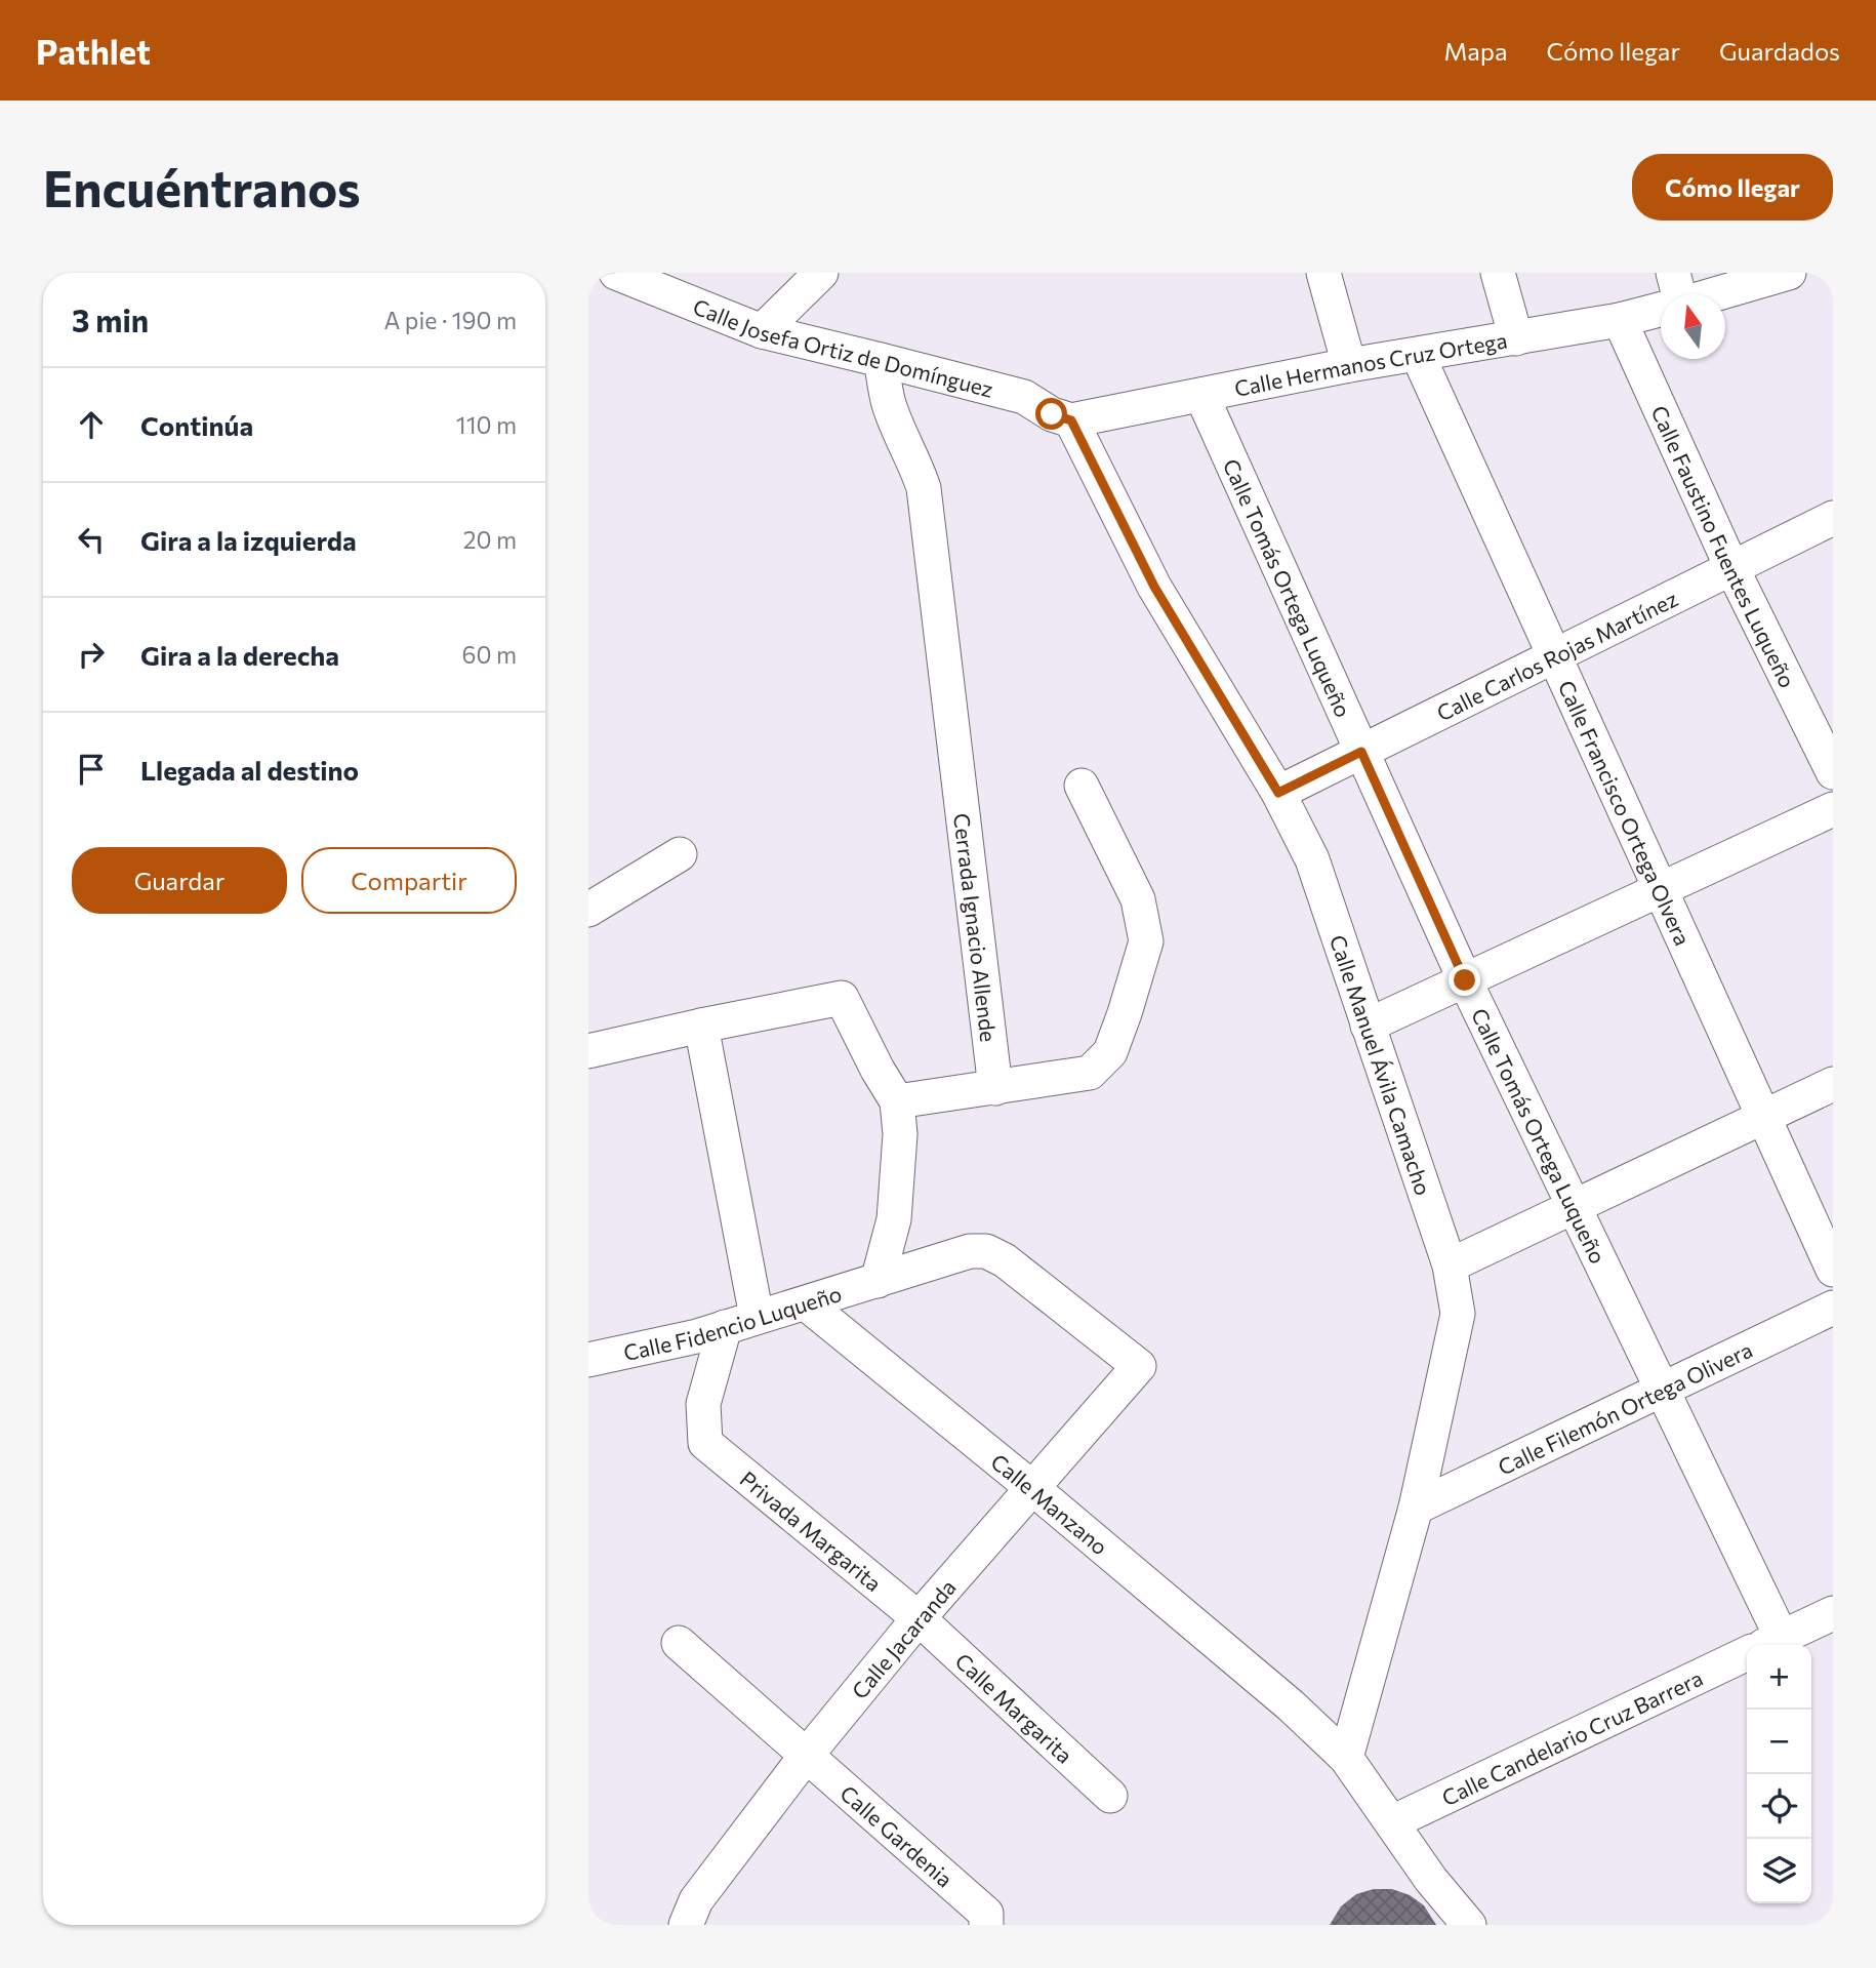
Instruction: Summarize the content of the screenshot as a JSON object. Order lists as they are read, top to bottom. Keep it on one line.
{"streets":{"street":["Calle Josefa Ortiz de Domínguez","Calle Hermanos Cruz Ortega","Calle Faustino Fuentes Luqueño","Calle Tomás Ortega Luqueño","Calle Carlos Rojas Martínez","Calle Francisco Ortega Olvera","Cerrada Ignacio Allende","Calle Manuel Ávila Camacho","Calle Fidencio Luqueño","Calle Filemón Ortega Olivera","Calle Manzano","Privada Margarita","Calle Jacaranda","Calle Margarita","Calle Candelario Cruz Barrera","Calle Gardenia"]},"crossings":[["Calle Josefa Ortiz de Domínguez","Calle Hermanos Cruz Ortega"],["Calle Josefa Ortiz de Domínguez","Cerrada Ignacio Allende"],["Calle Josefa Ortiz de Domínguez","Calle Manuel Ávila Camacho"],["Calle Hermanos Cruz Ortega","Calle Faustino Fuentes Luqueño"],["Calle Hermanos Cruz Ortega","Calle Tomás Ortega Luqueño"],["Calle Hermanos Cruz Ortega","Calle Francisco Ortega Olvera"],["Calle Hermanos Cruz Ortega","Calle Manuel Ávila Camacho"],["Calle Faustino Fuentes Luqueño","Calle Carlos Rojas Martínez"],["Calle Tomás Ortega Luqueño","Calle Carlos Rojas Martínez"],["Calle Tomás Ortega Luqueño","Calle Filemón Ortega Olivera"],["Calle Carlos Rojas Martínez","Calle Francisco Ortega Olvera"],["Calle Carlos Rojas Martínez","Calle Manuel Ávila Camacho"],["Calle Manuel Ávila Camacho","Calle Filemón Ortega Olivera"],["Calle Manuel Ávila Camacho","Calle Manzano"],["Calle Fidencio Luqueño","Calle Manzano"],["Calle Fidencio Luqueño","Privada Margarita"],["Calle Fidencio Luqueño","Calle Jacaranda"],["Calle Manzano","Calle Jacaranda"],["Calle Manzano","Calle Candelario Cruz Barrera"],["Privada Margarita","Calle Jacaranda"],["Privada Margarita","Calle Margarita"],["Calle Jacaranda","Calle Margarita"],["Calle Jacaranda","Calle Gardenia"]],"north":"top","page":{"header":"Pathlet","nav":["Mapa","Cómo llegar","Guardados"],"buttons":["Cómo llegar",["Guardar","Compartir"]],"title":"Encuéntranos","heading":["3 min","A pie · 190 m"],"list":[["Continúa","110 m"],["Gira a la izquierda","20 m"],["Gira a la derecha","60 m"],"Llegada al destino"],"map_buttons":["+","−"]}}
